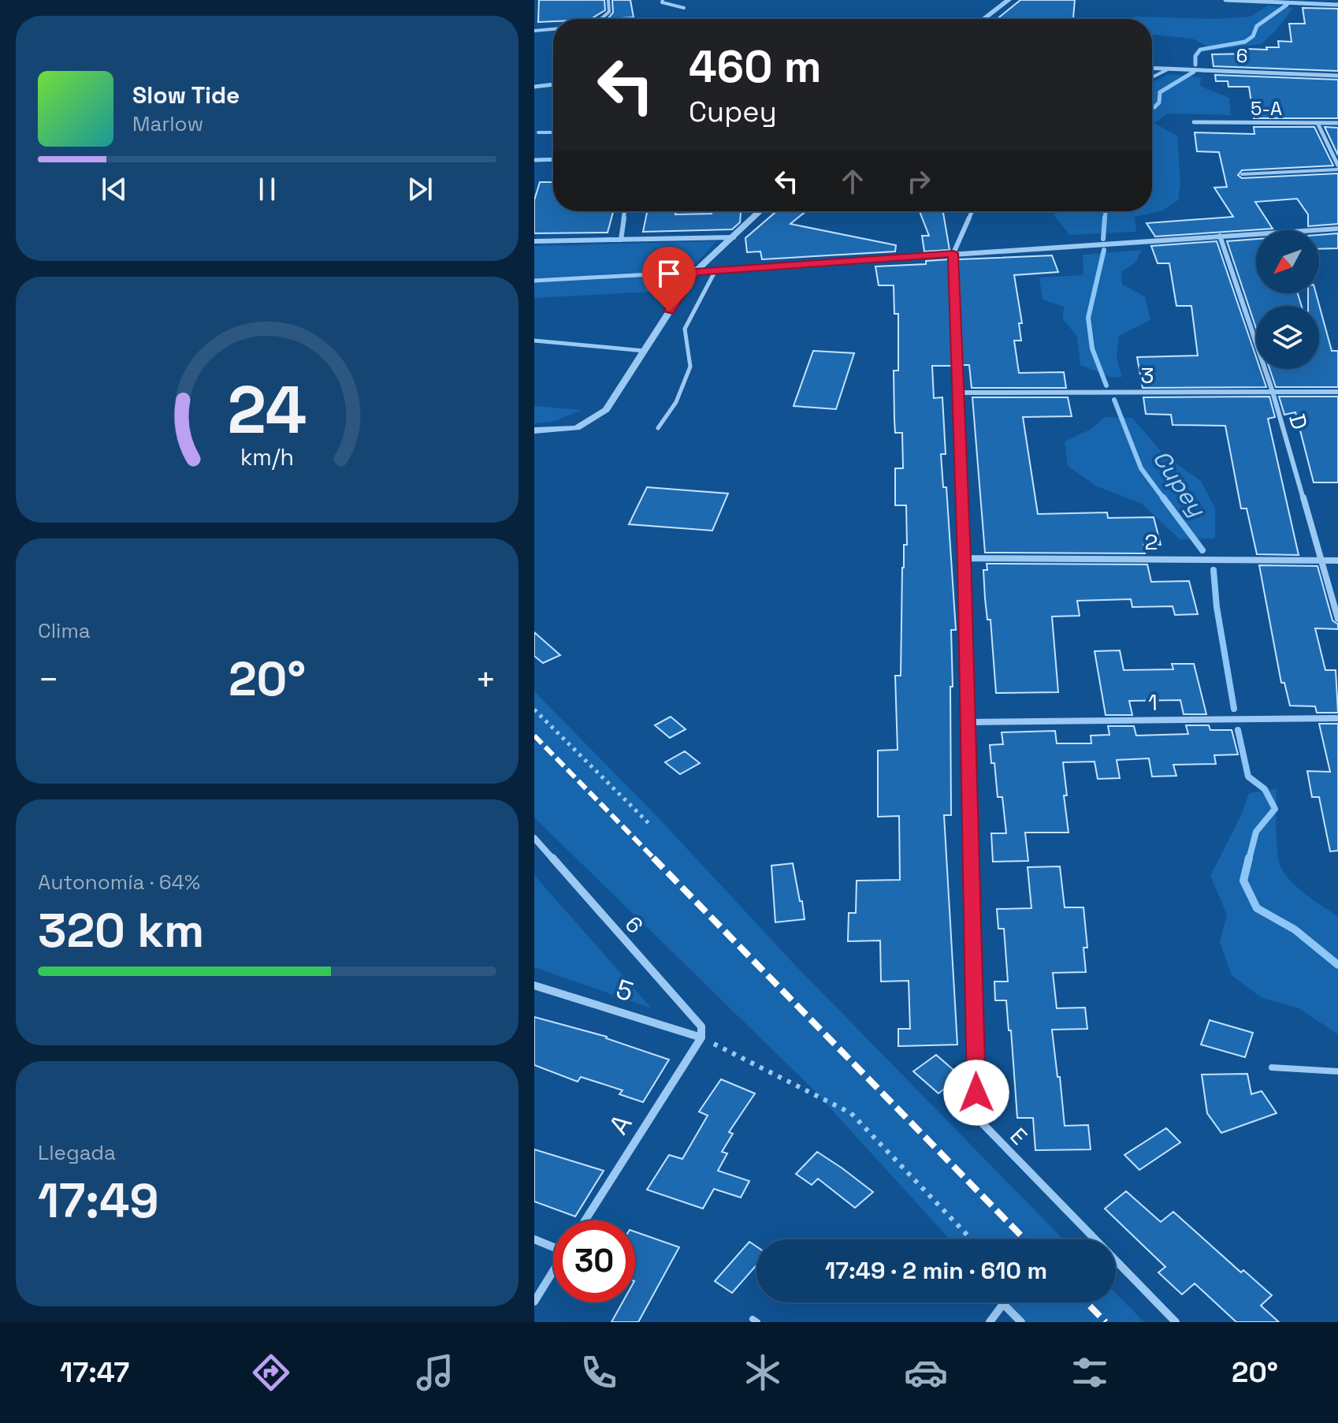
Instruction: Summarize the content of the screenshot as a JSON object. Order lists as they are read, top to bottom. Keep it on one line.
{"streets":{"street":["6","5-A","3","D","2","1","5","A","E"]},"crossings":[["6","5"],["6","A"],["3","D"],["3","E"],["D","2"],["2","E"],["1","E"],["5","A"]],"water":["Cupey"],"north":"bottom left","page":{"turn":["460 m","Cupey"],"song":["Slow Tide","Marlow"],"tile":["Clima",["Autonomía · 64%","320 km"],["Llegada","17:49"]],"heat":["−","20°","+"],"limit":"30","trip":"17:49 · 2 min · 610 m","tabs":["17:47","20°"],"gauge":["24","km/h"]}}
